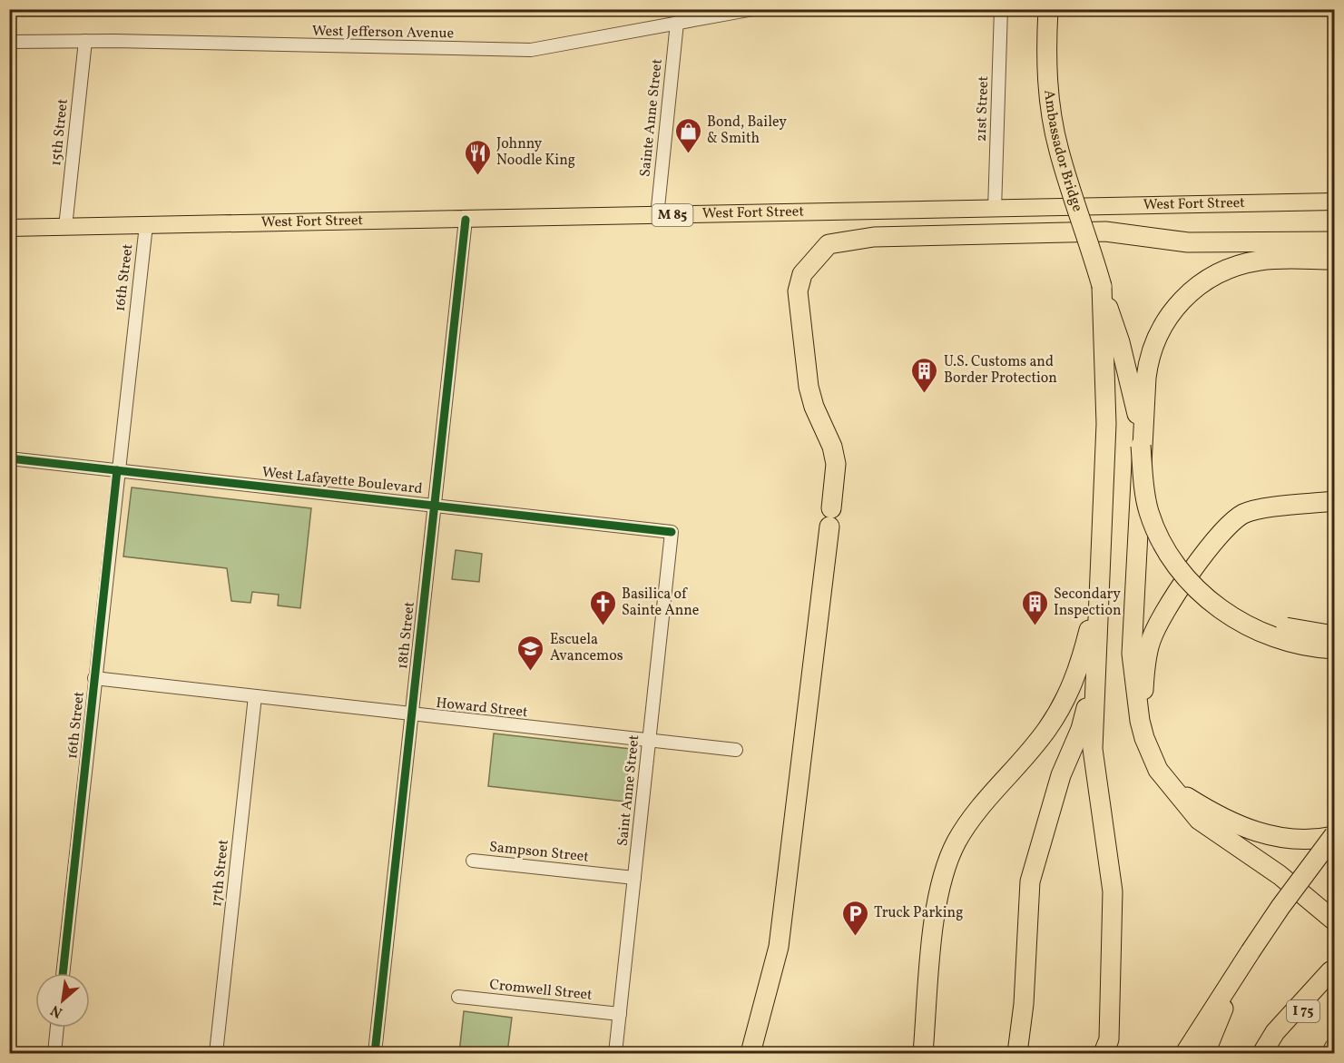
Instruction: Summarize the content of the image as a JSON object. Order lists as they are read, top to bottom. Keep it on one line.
{"streets":{"highway":["Ambassador Bridge","I 75"],"main road":["West Fort Street","M 85"],"street":["West Jefferson Avenue","21st Street","Sainte Anne Street","15th Street","16th Street","West Lafayette Boulevard","18th Street","Howard Street","Saint Anne Street","Sampson Street","17th Street","Cromwell Street"]},"crossings":[["West Jefferson Avenue","Sainte Anne Street"],["West Jefferson Avenue","15th Street"],["21st Street","West Fort Street"],["Sainte Anne Street","West Fort Street"],["15th Street","West Fort Street"],["West Fort Street","16th Street"],["West Fort Street","18th Street"],["16th Street","West Lafayette Boulevard"],["16th Street","Howard Street"],["West Lafayette Boulevard","18th Street"],["West Lafayette Boulevard","Saint Anne Street"],["18th Street","Howard Street"],["Howard Street","Saint Anne Street"],["Howard Street","17th Street"],["Saint Anne Street","Sampson Street"],["Saint Anne Street","Cromwell Street"]],"places":{"shop":["Bond, Bailey & Smith"],"restaurant":["Johnny Noodle King"],"building":["U.S. Customs and Border Protection","Secondary Inspection"],"church":["Basilica of Sainte Anne"],"school or university":["Escuela Avancemos"],"parking":["Truck Parking"]},"north":"bottom left"}
